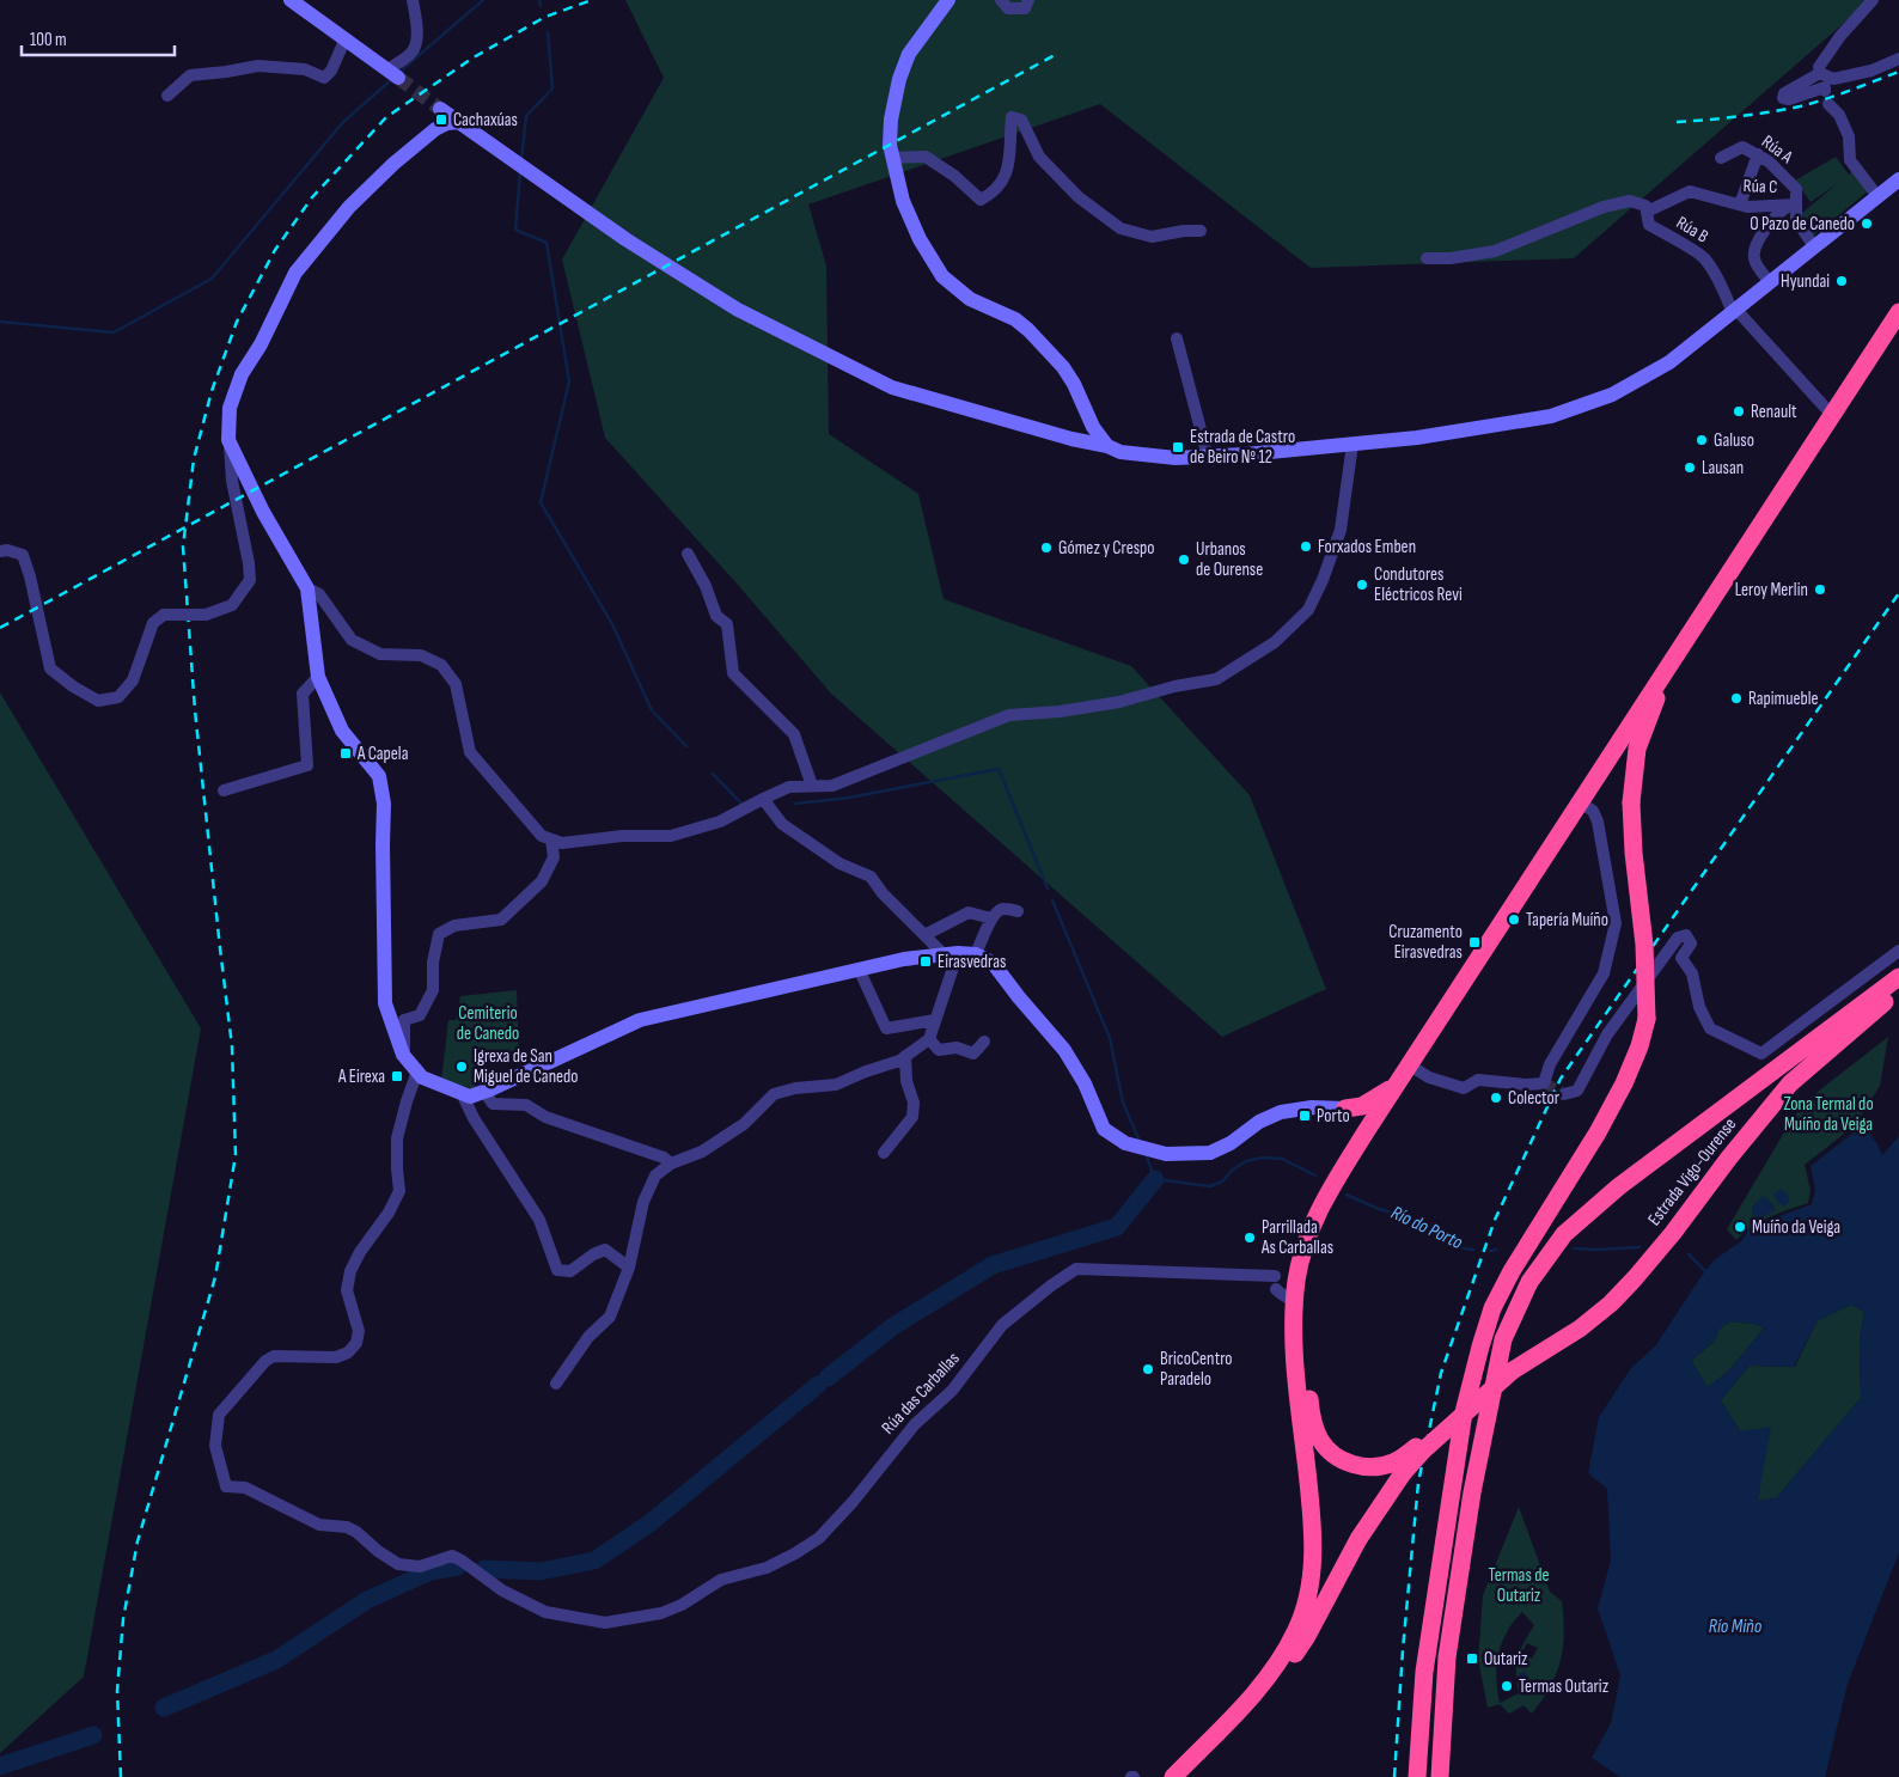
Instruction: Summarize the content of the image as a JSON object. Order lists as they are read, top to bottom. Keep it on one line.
{"streets":{"highway":["Estrada Vigo-Ourense"],"street":["Rúa A","Rúa C","Rúa B","Rúa das Carballas"]},"crossings":[["Rúa A","Rúa C"],["Rúa C","Rúa B"]],"water":["Río do Porto","Río Miño"],"parks":["Cemiterio de Canedo","Zona Termal do Muíño da Veiga","Termas de Outariz"],"places":{"transit":["Cachaxúas","Estrada de Castro de Beiro Nº 12","A Capela","Cruzamento Eirasvedras","Eirasvedras","A Eirexa","Porto","Outariz"],"other":["O Pazo de Canedo","Hyundai","Renault","Galuso","Lausan","Forxados Emben","Gómez y Crespo","Urbanos de Ourense","Condutores Eléctricos Revi","Leroy Merlin","Rapimueble","Tapería Muíño","Igrexa de San Miguel de Canedo","Colector","Muíño da Veiga","Parrillada As Carballas","BricoCentro Paradelo","Termas Outariz"]},"scale_bar":"100 m"}
